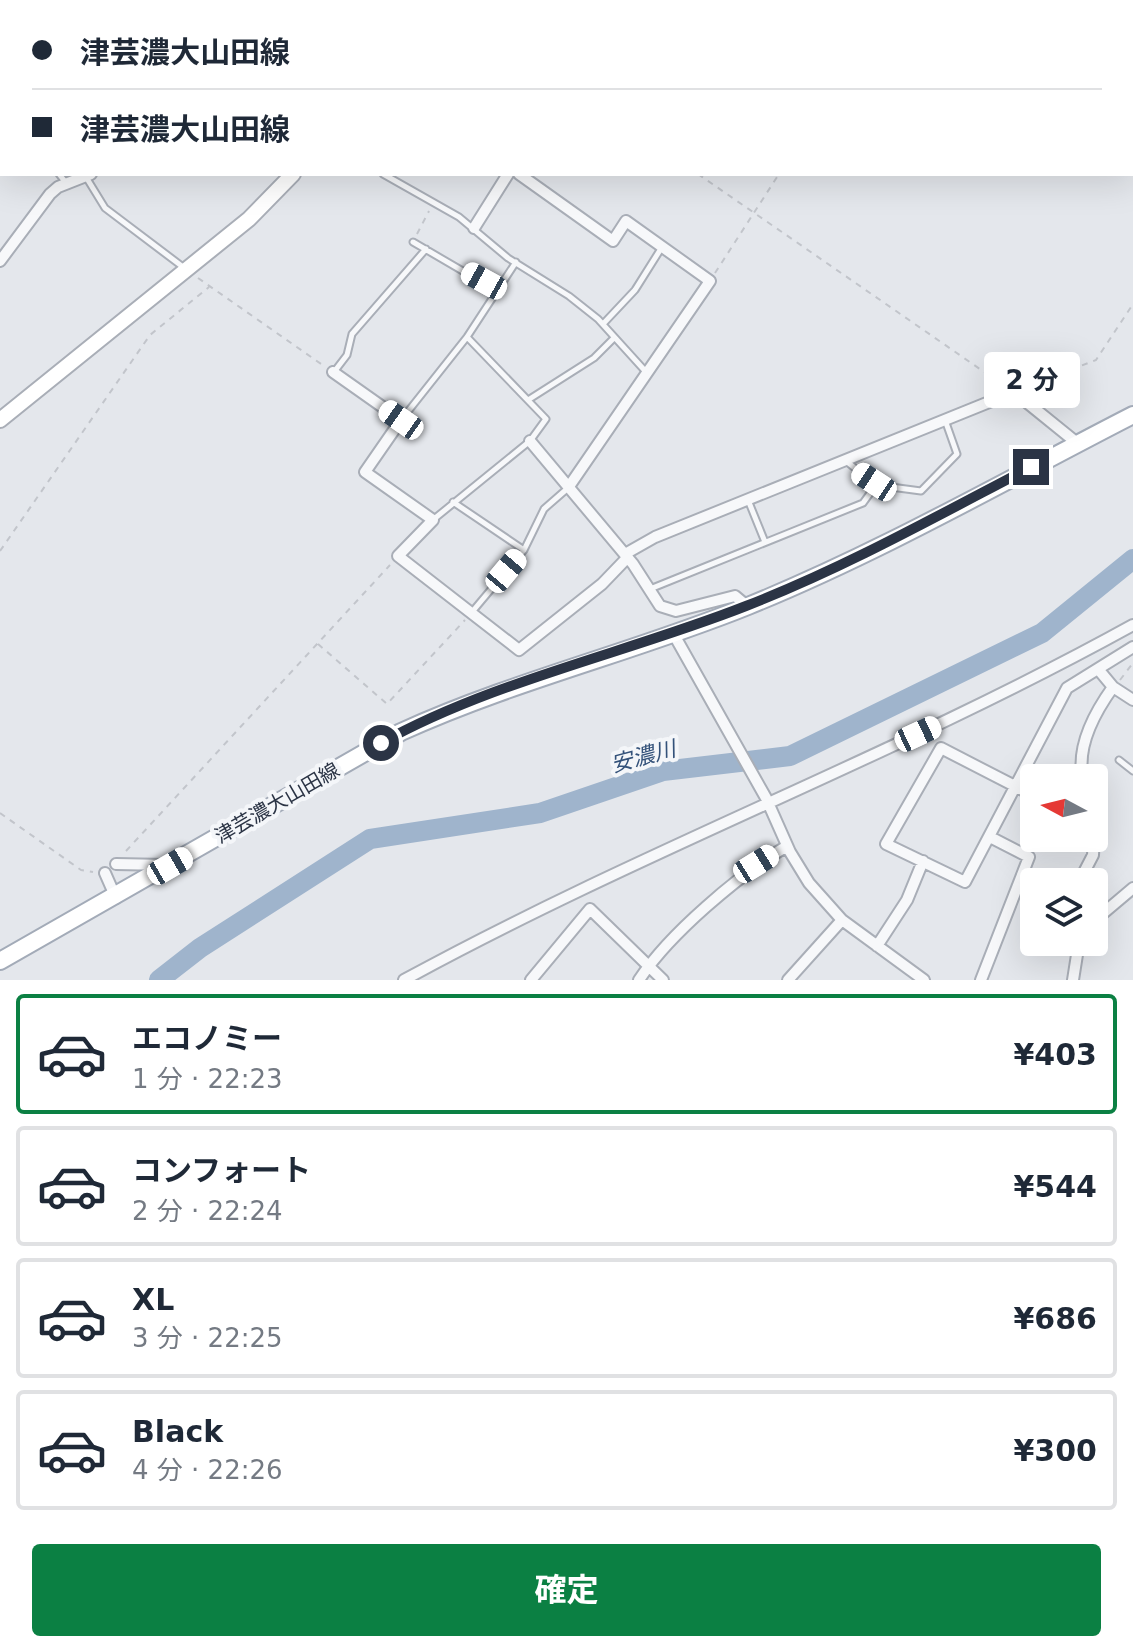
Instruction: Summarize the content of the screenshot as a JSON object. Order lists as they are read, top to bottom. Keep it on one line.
{"streets":{"main road":["津芸濃大山田線"]},"water":["安濃川"],"north":"left","page":{"banner":["津芸濃大山田線","津芸濃大山田線"],"bubble":"2 分","list":[{"name":"エコノミー","note":"1 分 · 22:23","value":"¥403"},{"name":"コンフォート","note":"2 分 · 22:24","value":"¥544"},{"name":"XL","note":"3 分 · 22:25","value":"¥686"},{"name":"Black","note":"4 分 · 22:26","value":"¥300"}],"buttons":"確定"}}
